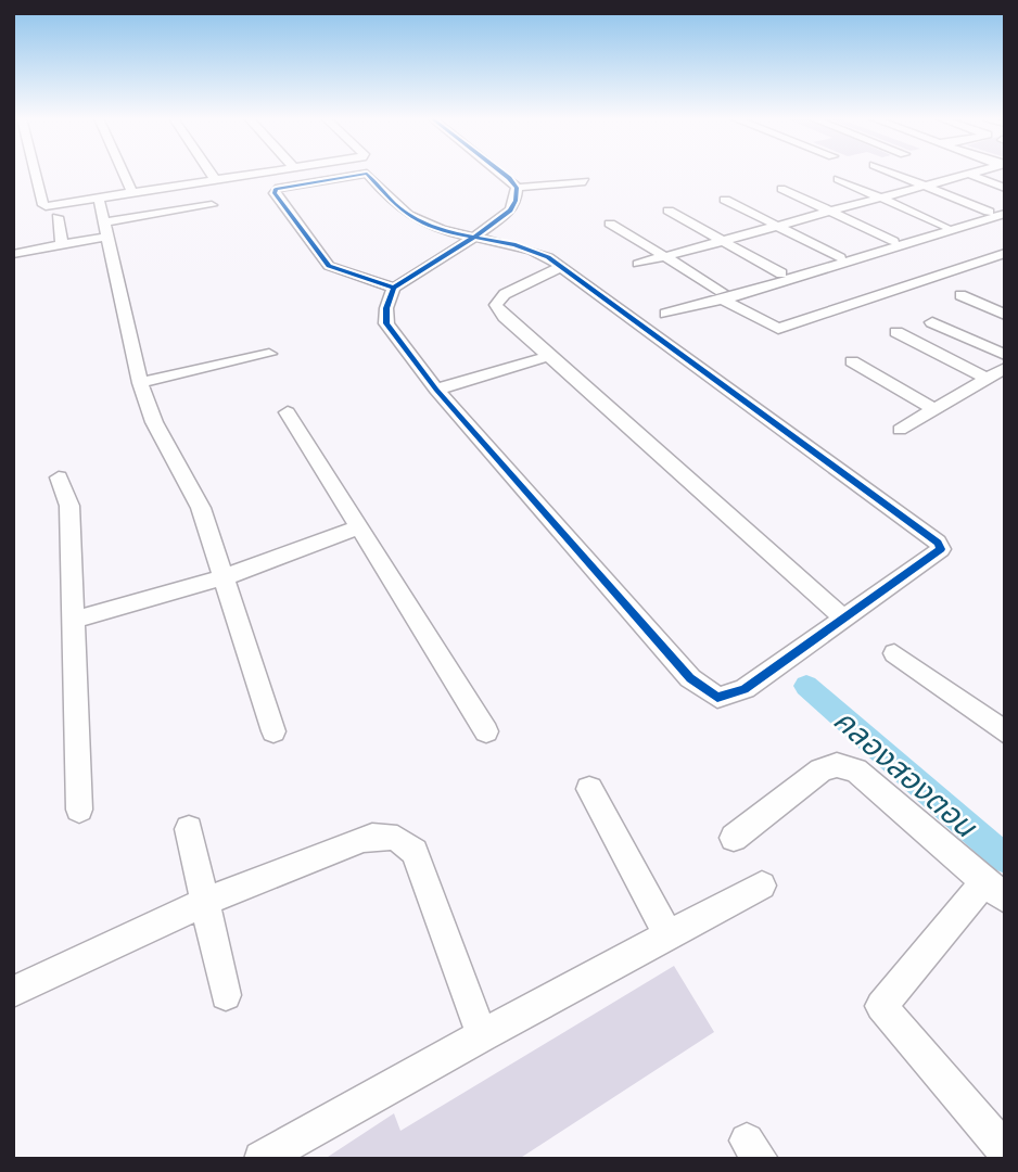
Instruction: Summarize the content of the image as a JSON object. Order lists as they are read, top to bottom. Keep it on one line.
{"water":["คลองสองตอน"]}
